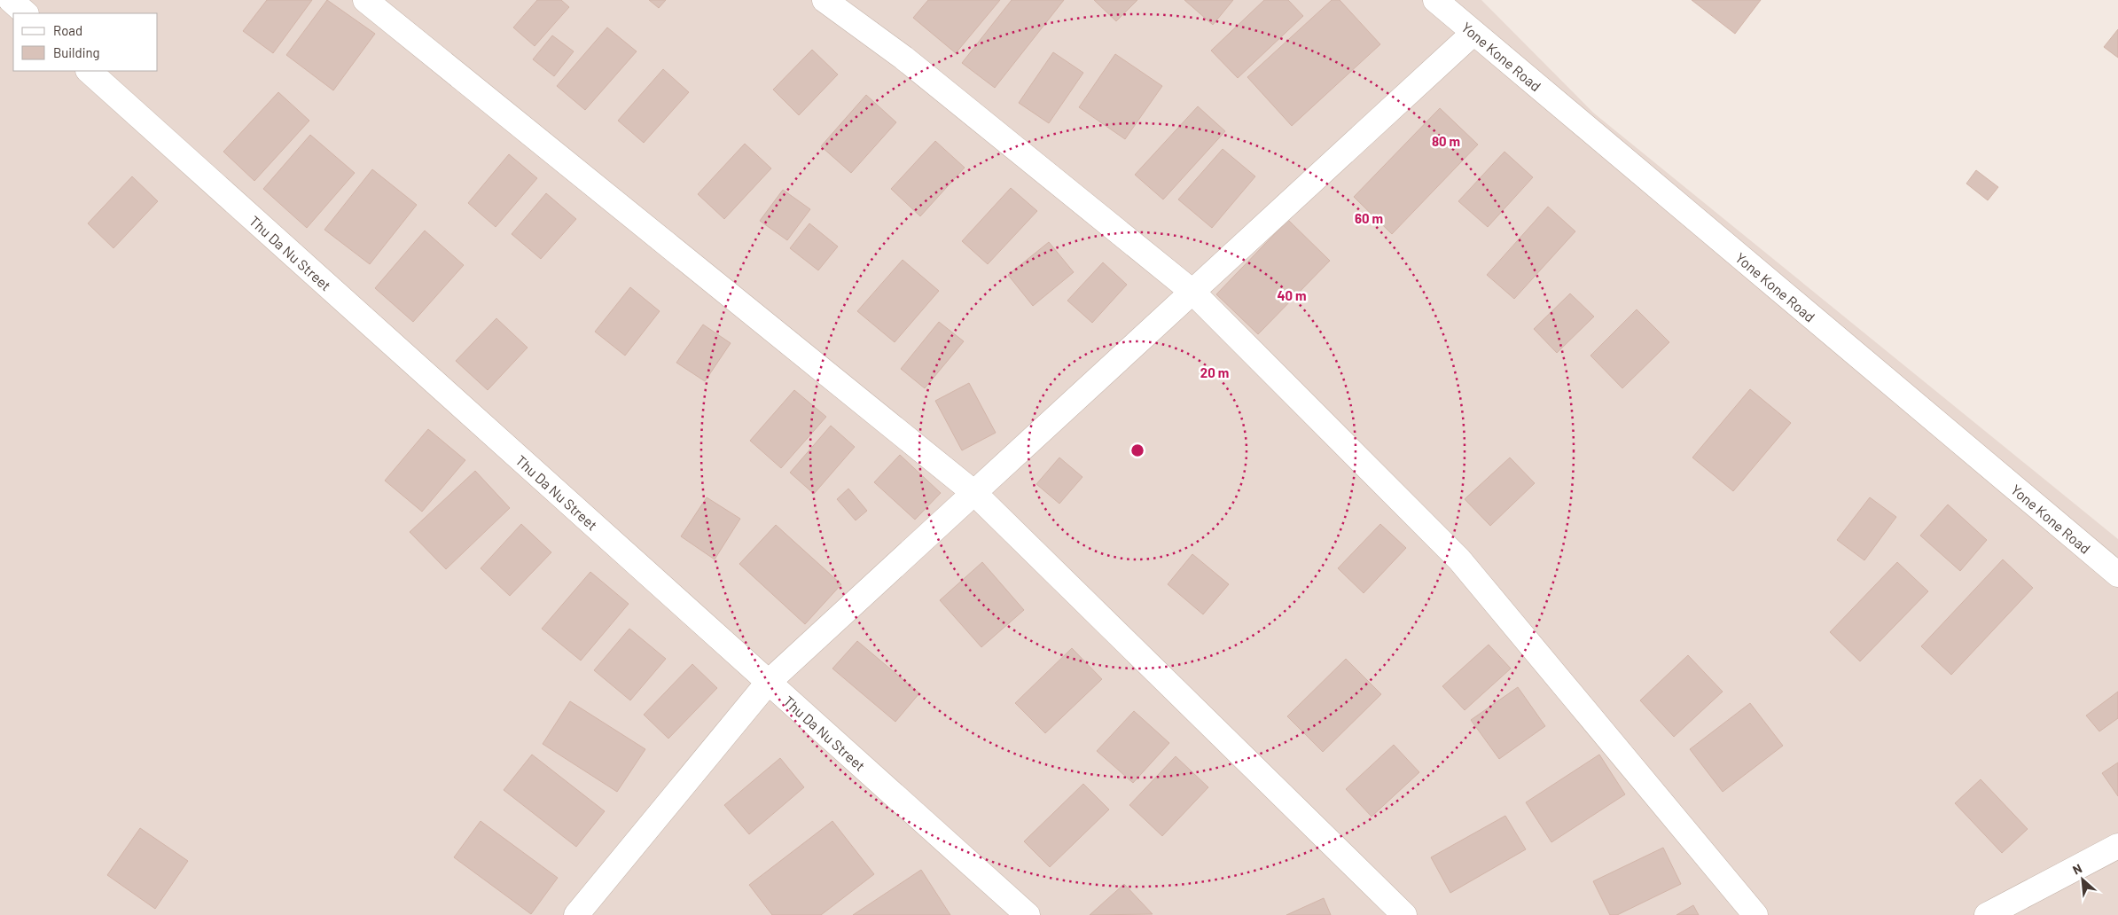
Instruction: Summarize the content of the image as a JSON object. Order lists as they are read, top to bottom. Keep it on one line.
{"streets":{"street":["Yone Kone Road","Thu Da Nu Street"]},"legend":["Road","Building"],"north":"top left","rings":["80 m","60 m","40 m","20 m"]}
